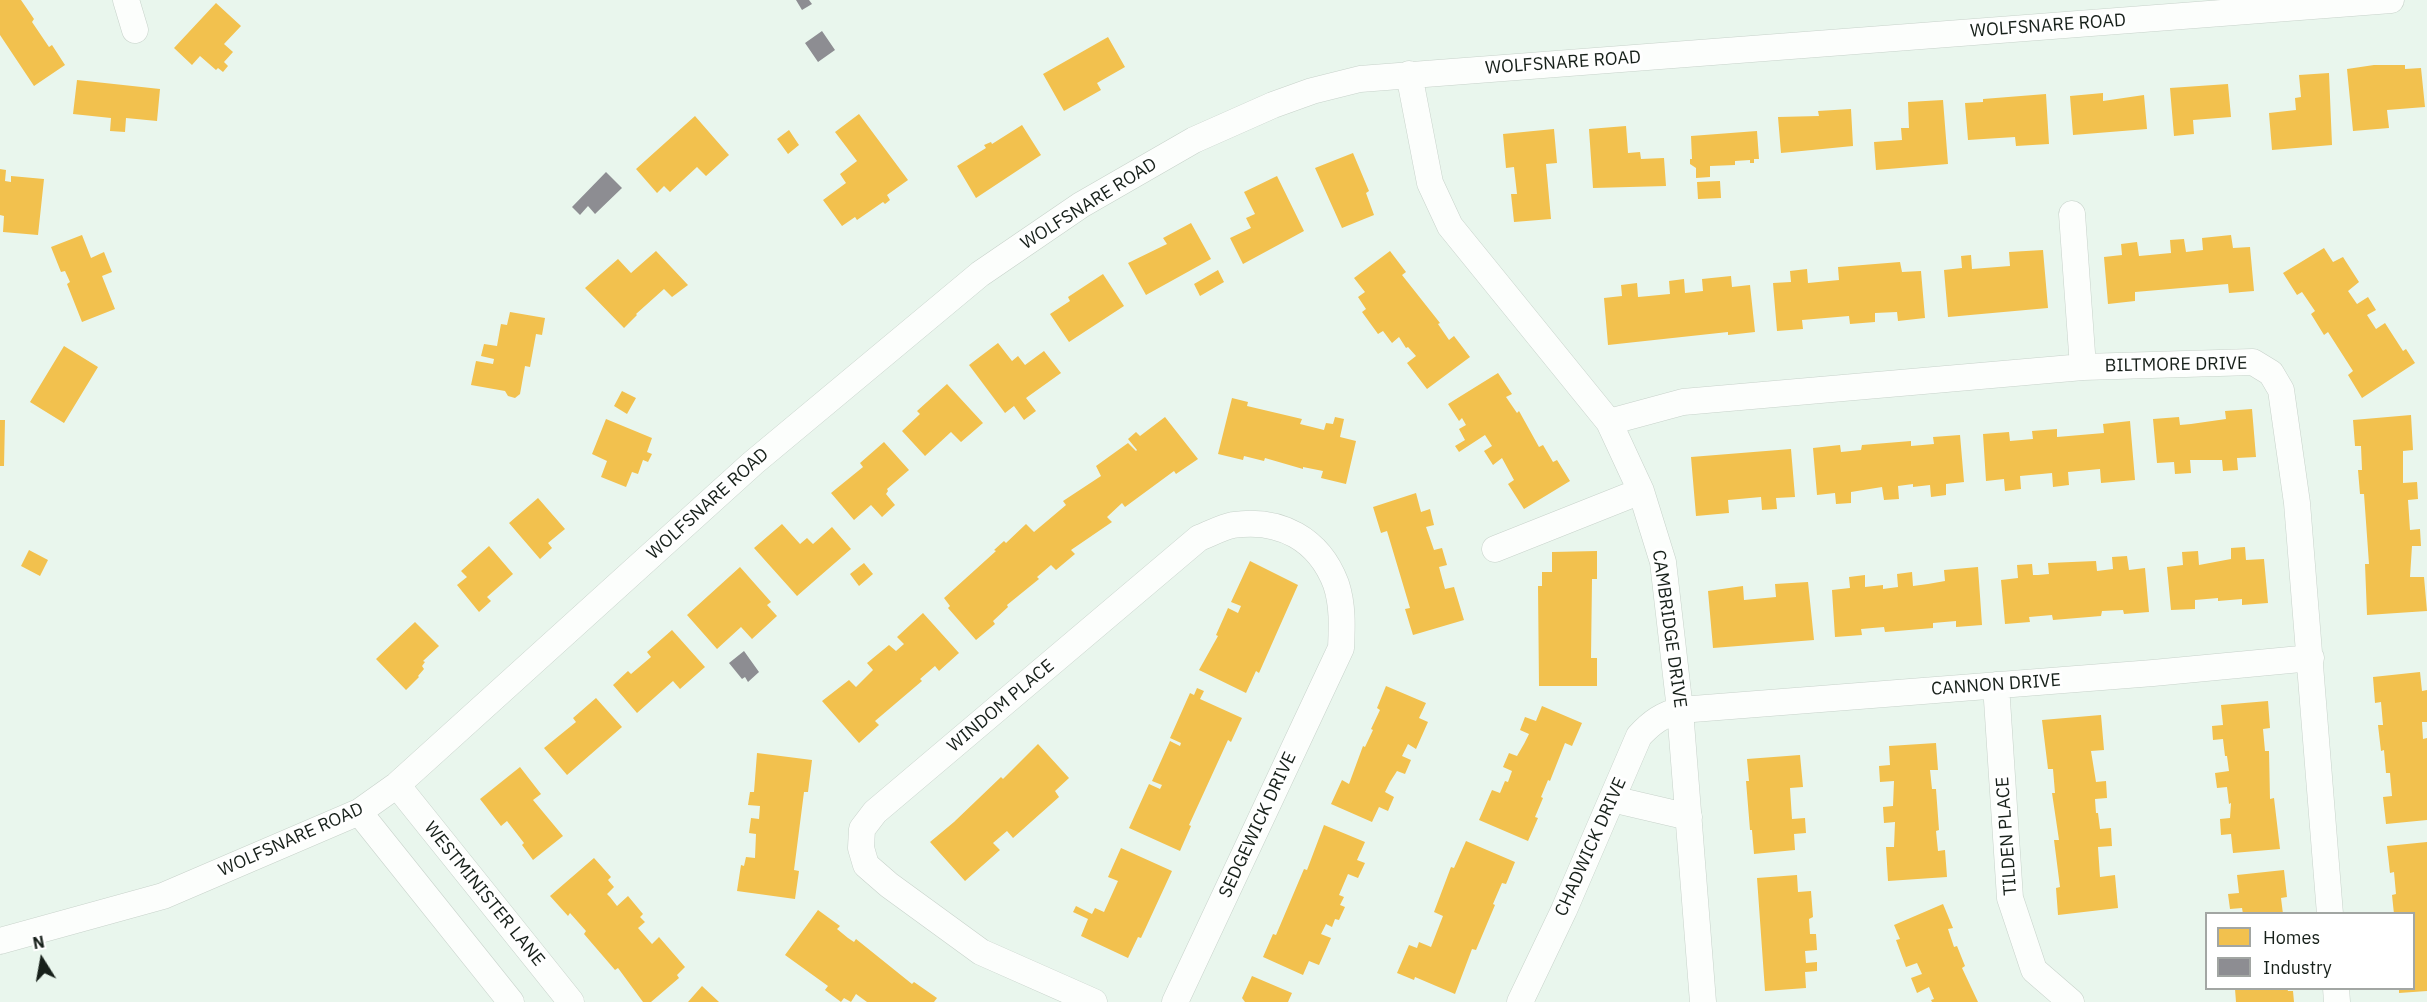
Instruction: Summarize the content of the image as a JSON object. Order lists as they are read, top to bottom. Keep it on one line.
{"streets":{"street":["WOLFSNARE ROAD","BILTMORE DRIVE","CAMBRIDGE DRIVE","CANNON DRIVE","WINDOM PLACE","SEDGEWICK DRIVE","TILDEN PLACE","CHADWICK DRIVE","WESTMINISTER LANE"]},"crossings":[["WOLFSNARE ROAD","CAMBRIDGE DRIVE"],["WOLFSNARE ROAD","WESTMINISTER LANE"],["BILTMORE DRIVE","CAMBRIDGE DRIVE"],["BILTMORE DRIVE","CANNON DRIVE"],["CAMBRIDGE DRIVE","CANNON DRIVE"],["CAMBRIDGE DRIVE","CHADWICK DRIVE"],["CANNON DRIVE","TILDEN PLACE"],["CANNON DRIVE","CHADWICK DRIVE"],["WINDOM PLACE","SEDGEWICK DRIVE"]],"legend":["Homes","Industry"],"north":"top"}
